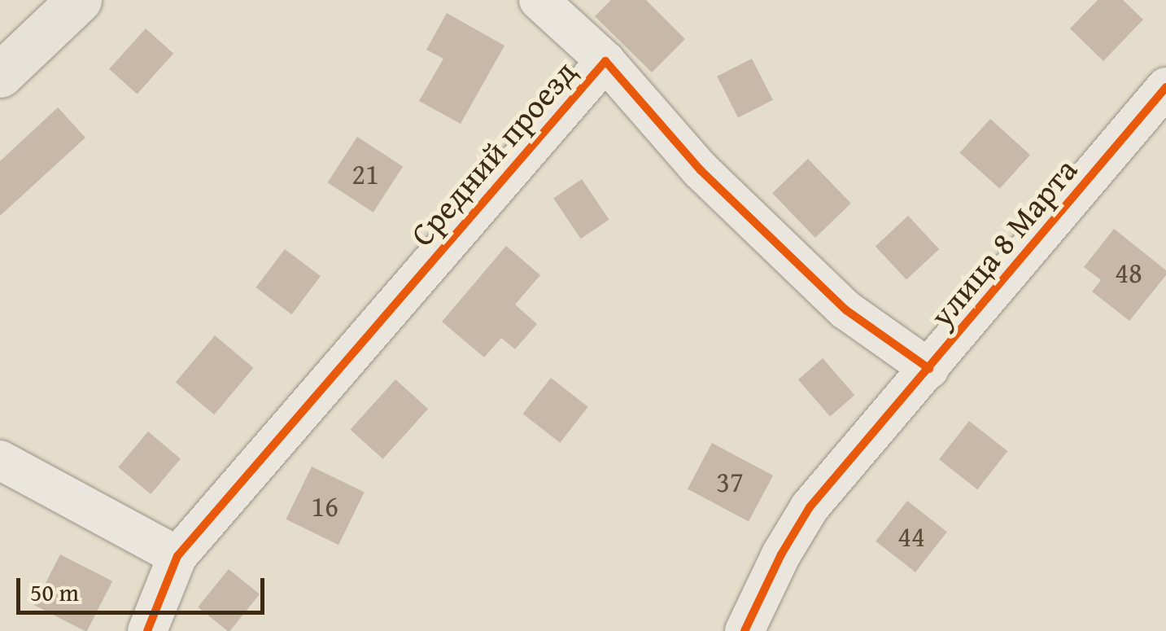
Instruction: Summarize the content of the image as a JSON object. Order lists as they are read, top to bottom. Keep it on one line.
{"streets":{"street":["Средний проезд","улица 8 Марта"]},"crossings":[["Средний проезд","улица 8 Марта"]],"house_numbers":["21","48","37","16","44"],"scale_bar":"50 m"}
